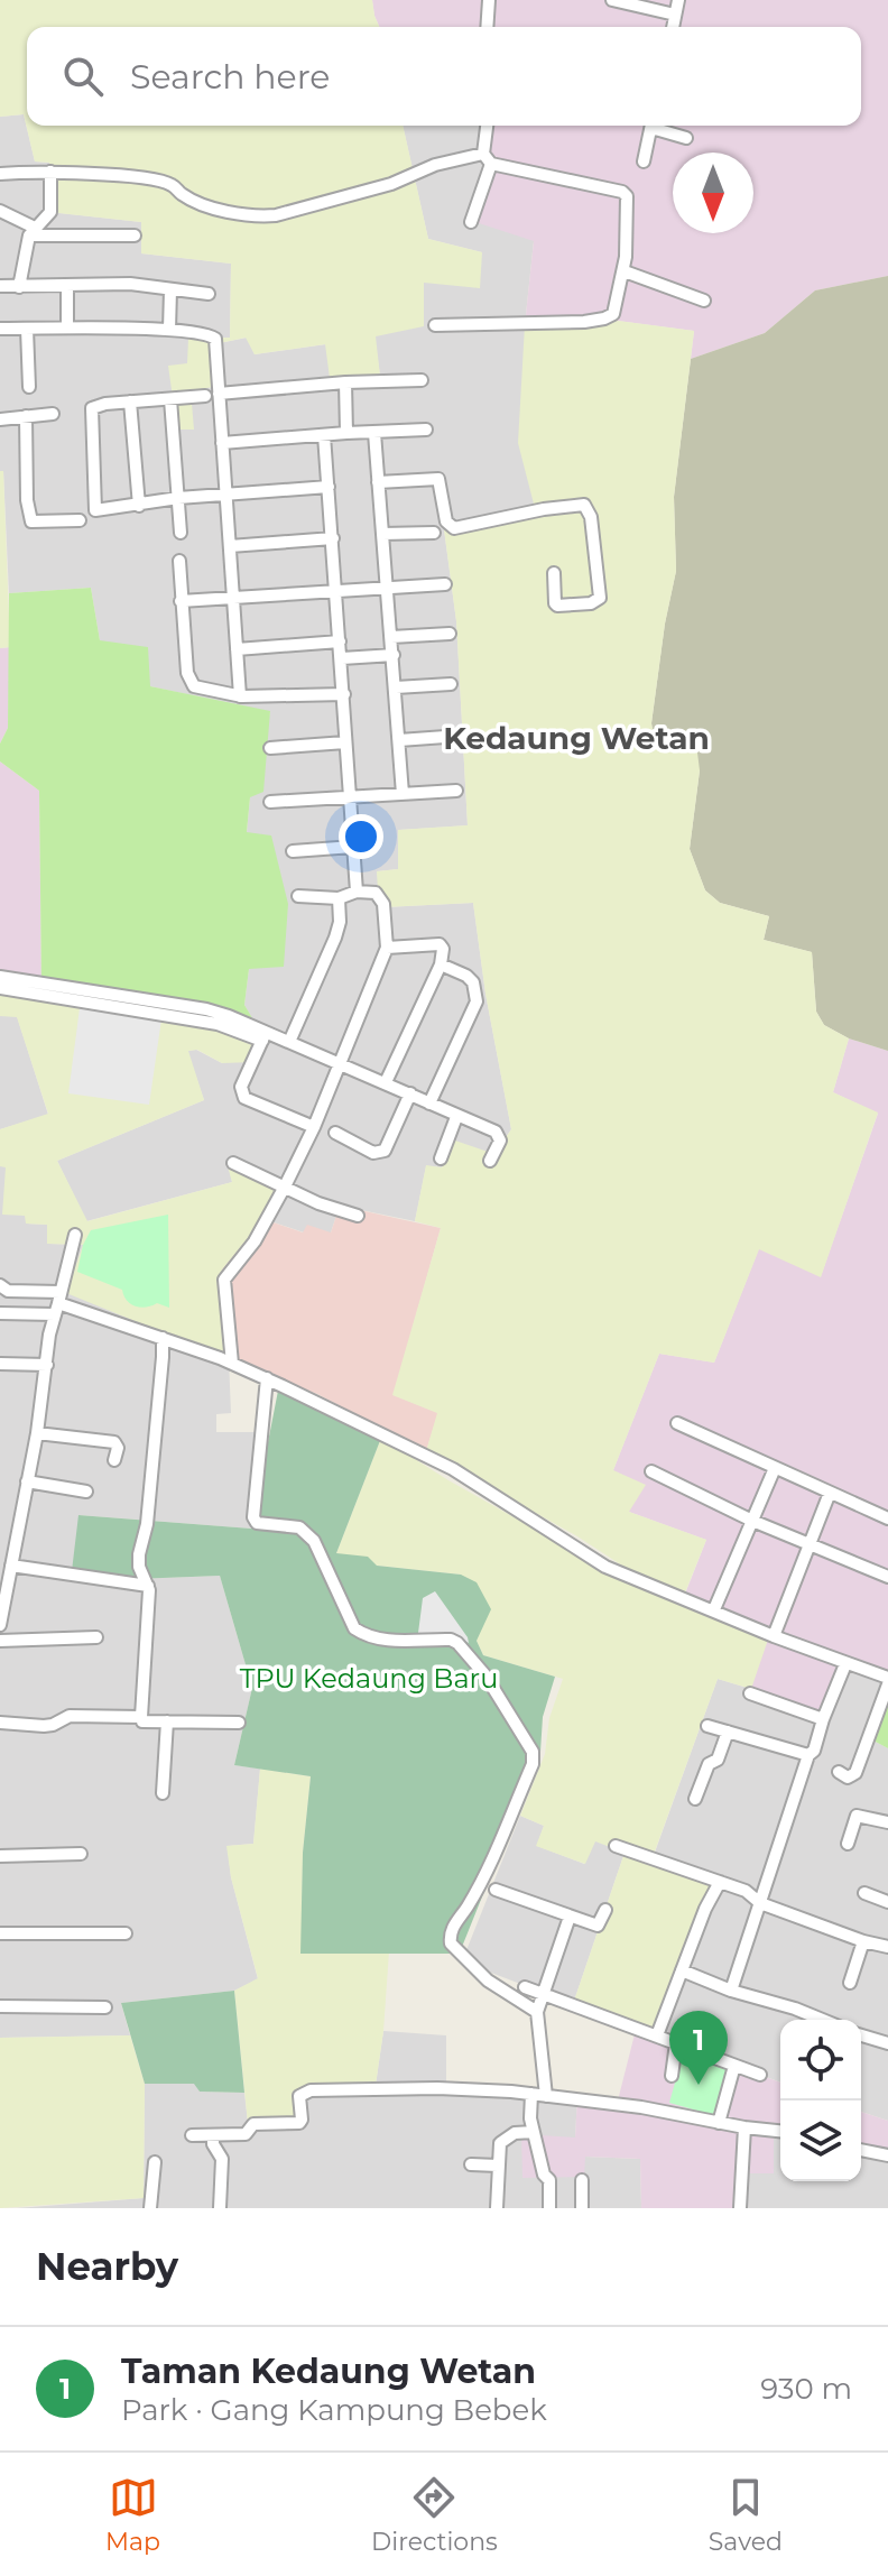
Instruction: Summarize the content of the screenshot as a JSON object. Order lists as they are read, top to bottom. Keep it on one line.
{"districts":["Kedaung Wetan"],"parks":["TPU Kedaung Baru"],"north":"bottom","page":{"search":"Search here","pins":"1","heading":"Nearby","list":[{"mark":"1","name":"Taman Kedaung Wetan","note":"Park · Gang Kampung Bebek","value":"930 m"}],"nav":["Map","Directions","Saved"]}}
